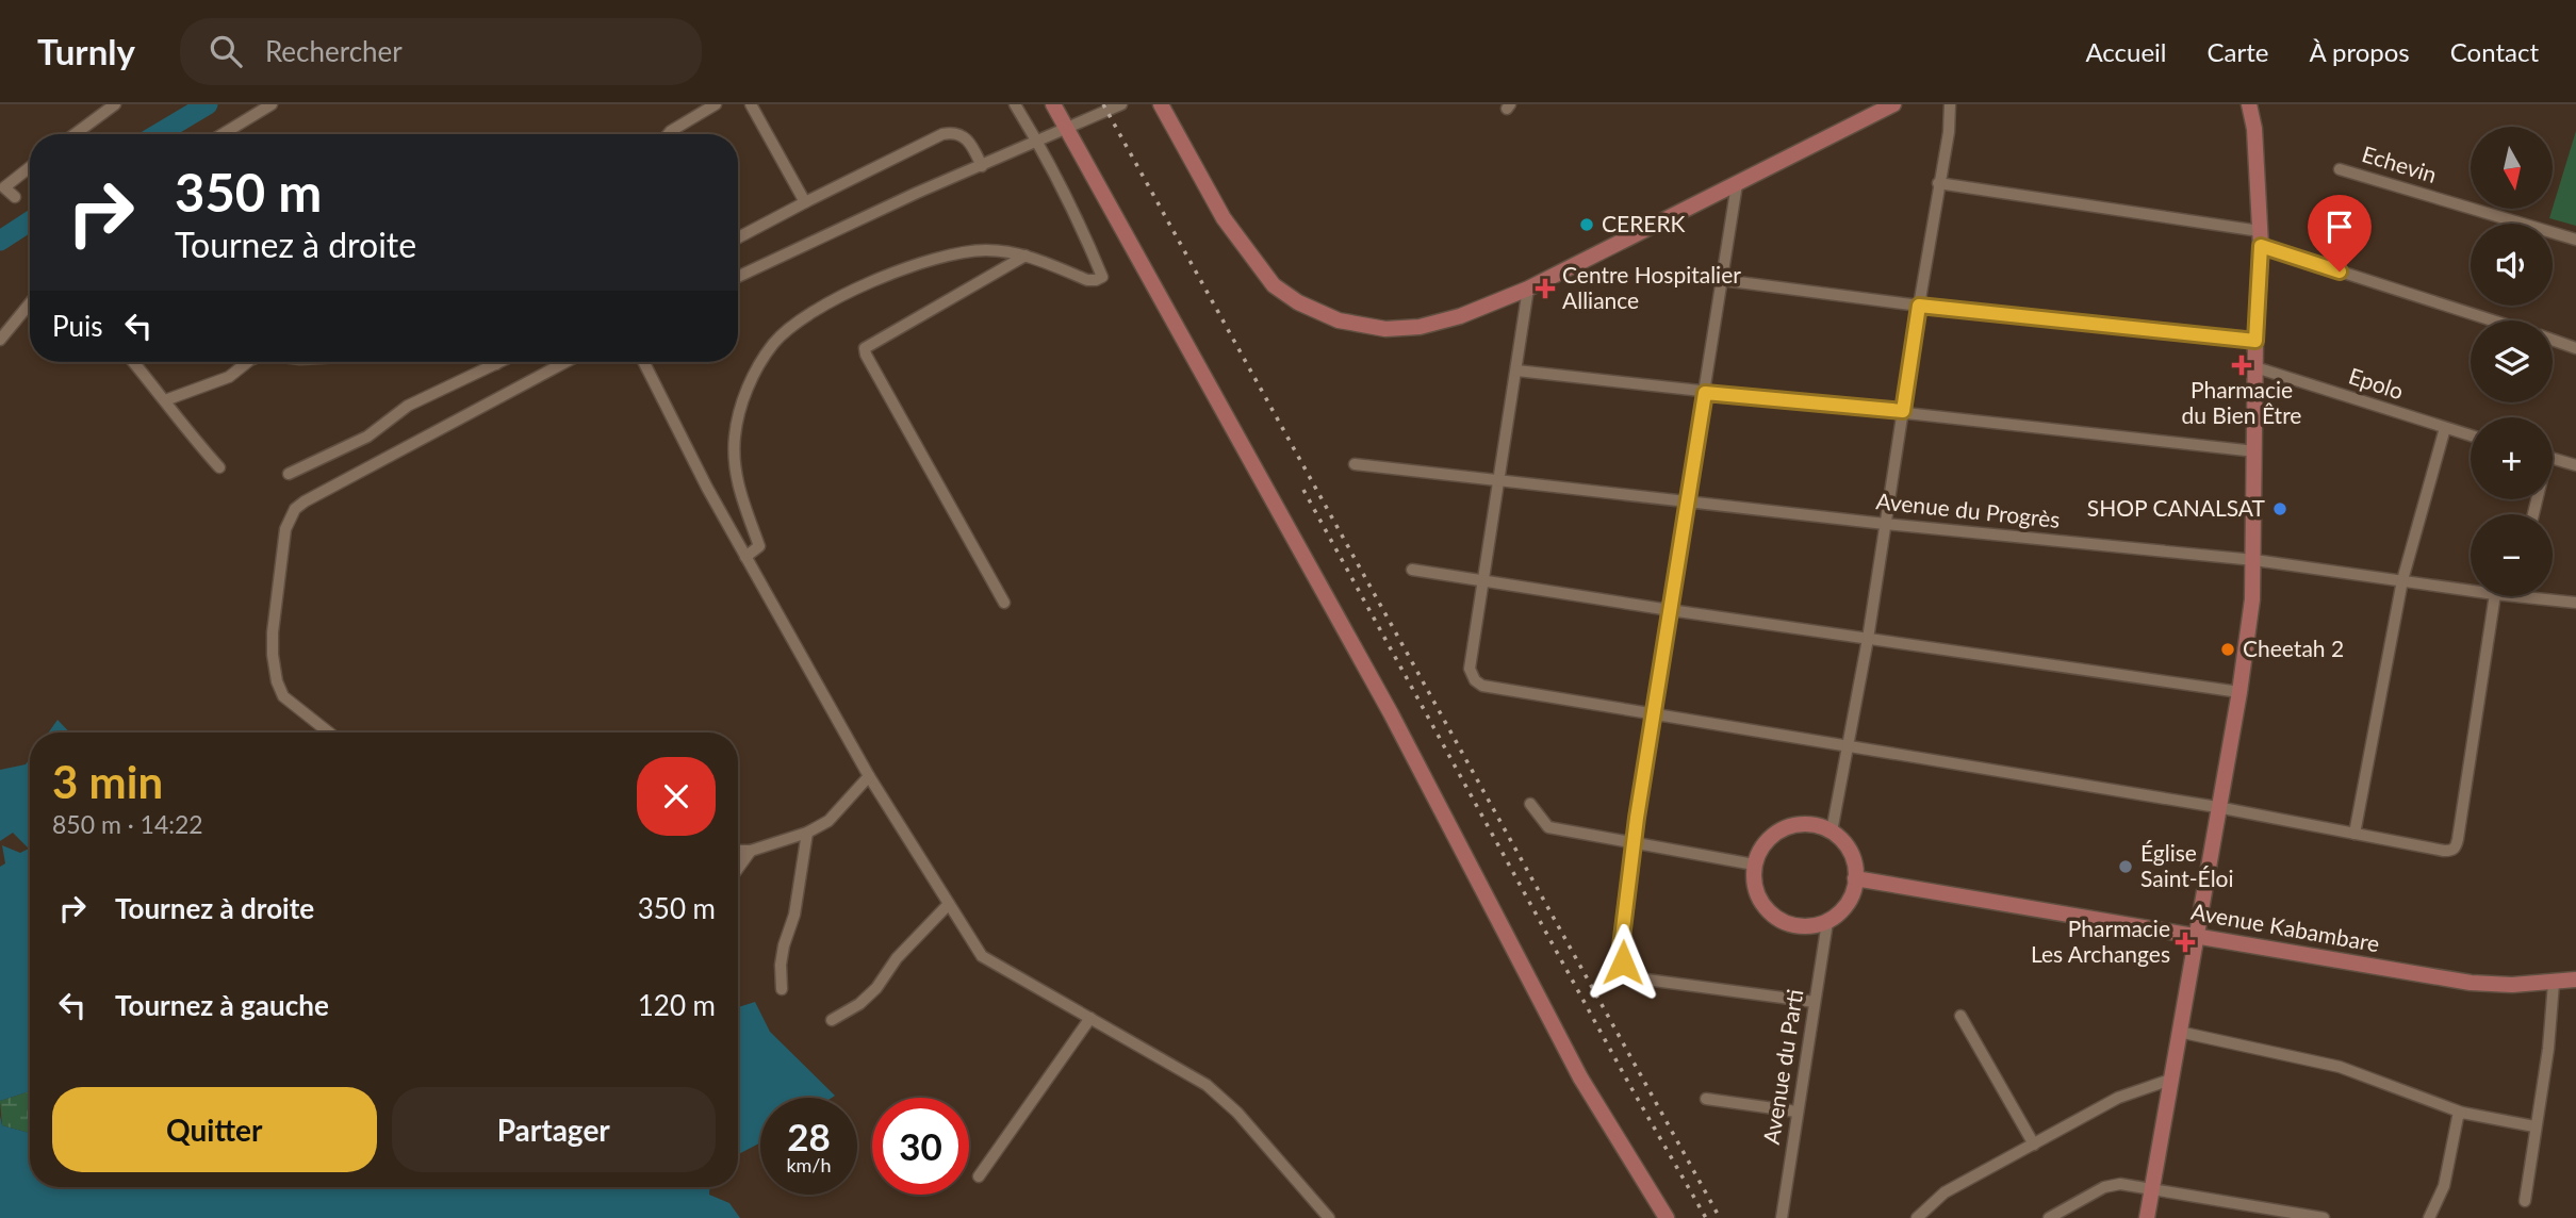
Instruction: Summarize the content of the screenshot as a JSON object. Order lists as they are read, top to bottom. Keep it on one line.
{"streets":{"main road":["Avenue Kabambare"],"street":["Echevin","Epolo","Avenue du Progrès","Avenue du Parti"]},"crossings":[["Avenue Kabambare","Avenue du Parti"]],"places":{"other":["CERERK","SHOP CANALSAT","Cheetah 2","Église Saint-Éloi"],"health":["Centre Hospitalier Alliance","Pharmacie du Bien Être","Pharmacie Les Archanges"]},"north":"bottom","page":{"header":"Turnly","search":"Rechercher","nav":["Accueil","Carte","À propos","Contact"],"map_buttons":["+","−"],"turn":["350 m","Tournez à droite"],"then":"Puis","heading":["3 min","850 m · 14:22"],"list":[{"name":"Tournez à droite","value":"350 m"},{"name":"Tournez à gauche","value":"120 m"}],"buttons":["Quitter","Partager"],"speed":"28 km/h","limit":"30"}}
